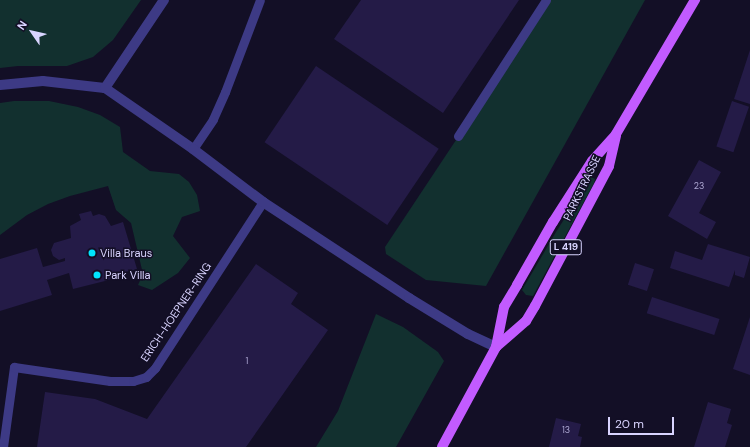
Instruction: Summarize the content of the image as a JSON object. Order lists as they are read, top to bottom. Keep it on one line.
{"streets":{"main road":["PARKSTRASSE","L 419"],"lane":["ERICH-HOEPNER-RING"]},"places":["Villa Braus","Park Villa"],"house_numbers":["23","1","13"],"scale_bar":"20 m","north":"top left"}
